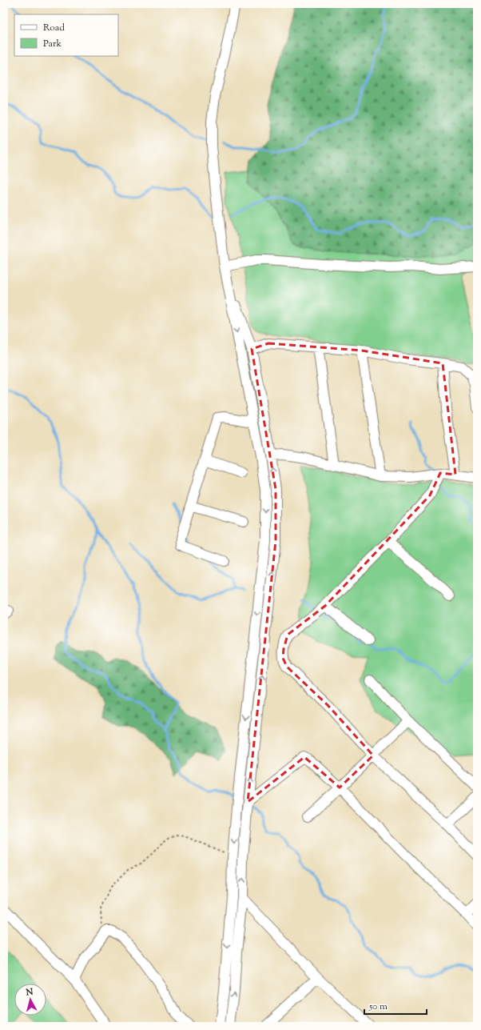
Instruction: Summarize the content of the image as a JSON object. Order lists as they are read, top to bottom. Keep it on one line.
{"legend":["Road","Park"],"scale_bar":"50 m","north":"top"}
